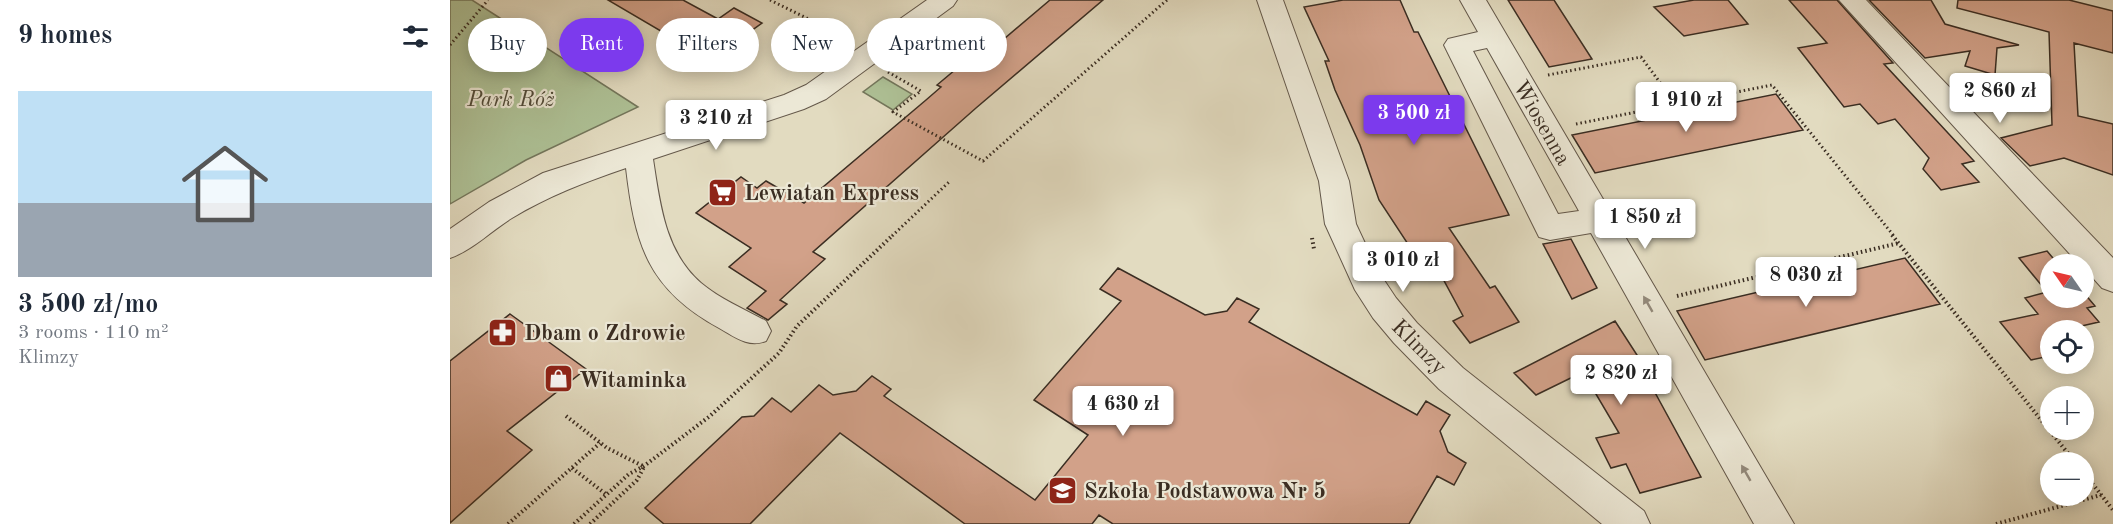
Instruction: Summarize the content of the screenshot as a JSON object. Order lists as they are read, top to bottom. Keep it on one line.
{"streets":{"street":["Wiosenna","Klimzy"]},"one_way":["Wiosenna"],"parks":["Park Róż"],"places":{"supermarket":["Lewiatan Express"],"pharmacy":["Dbam o Zdrowie"],"shop":["Witaminka"],"school or university":["Szkoła Podstawowa Nr 5"]},"north":"top left","page":{"heading":"9 homes","chip":["Buy","Rent","Filters","New","Apartment"],"list":[{"name":"3 500 zł/mo","note":"3 rooms · 110 m² · Klimzy"}],"price":["2 860 zł","1 910 zł","3 500 zł","3 210 zł","1 850 zł","3 010 zł","8 030 zł","2 820 zł","4 630 zł"],"map_buttons":["+","−"]}}
